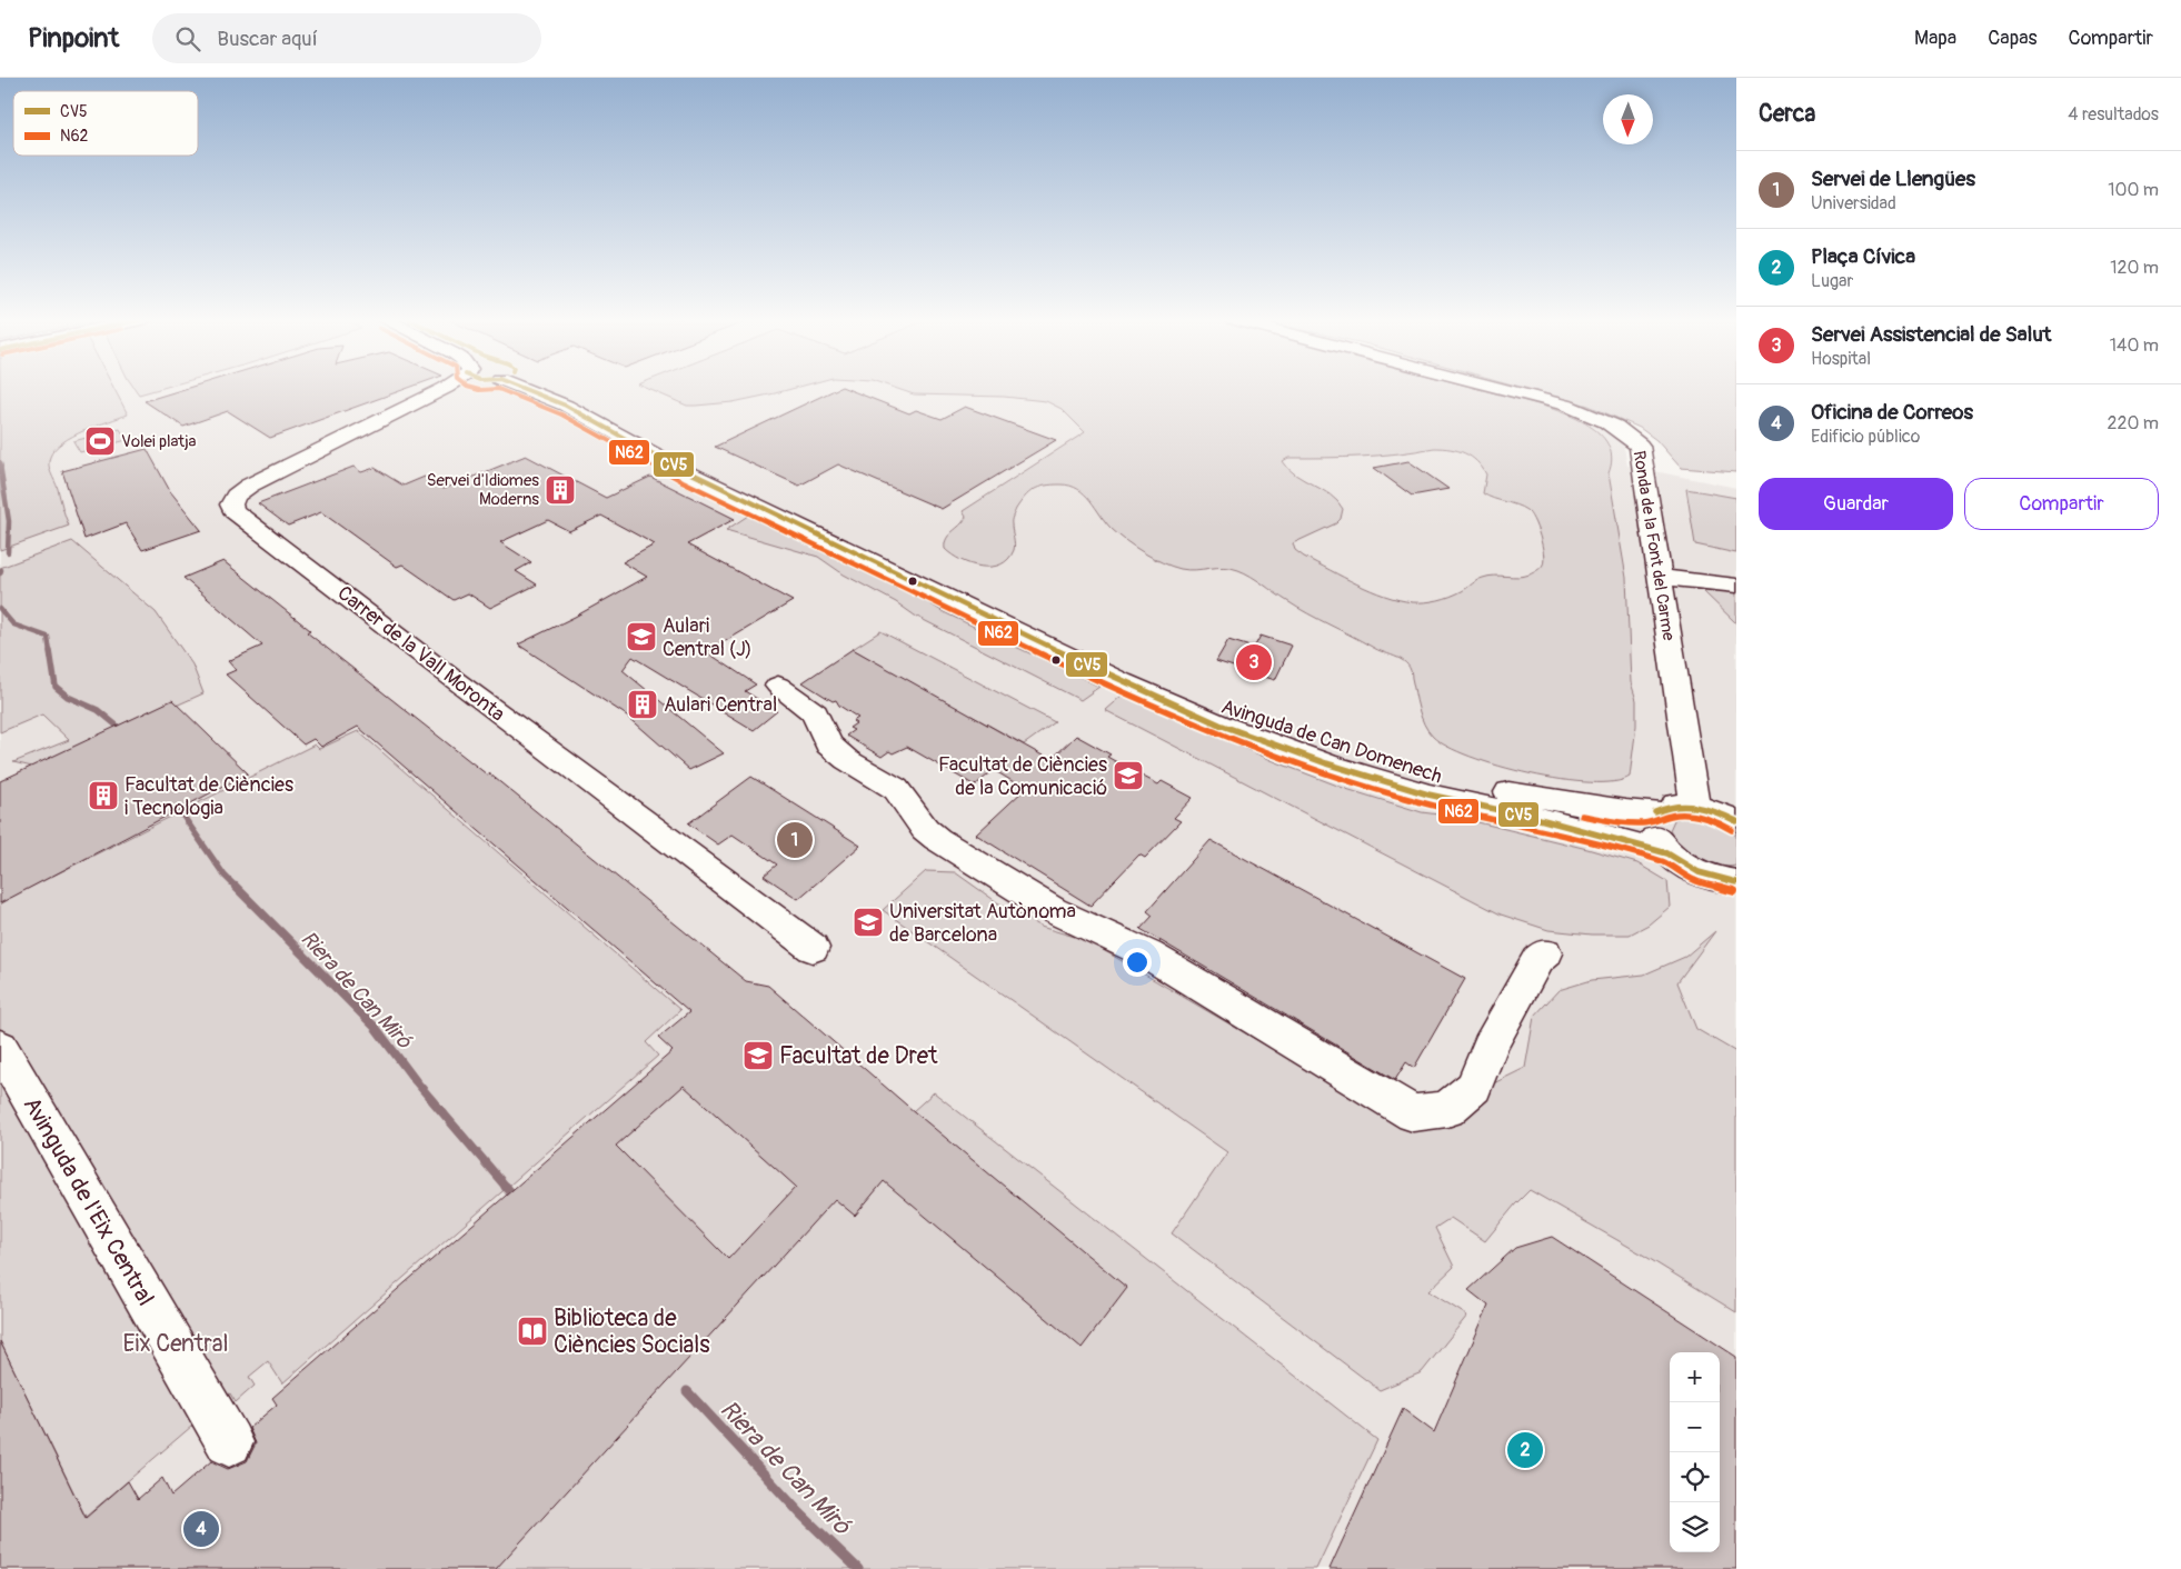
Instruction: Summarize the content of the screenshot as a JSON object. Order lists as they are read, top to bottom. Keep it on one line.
{"streets":{"street":["Ronda de la Font del Carme","Carrer de la Vall Moronta","Avinguda de Can Domenech","Avinguda de l'Eix Central"]},"crossings":[["Ronda de la Font del Carme","Avinguda de Can Domenech"]],"water":["Riera de Can Miró"],"parks":["Eix Central"],"places":{"sports":["Volei platja"],"building":["Servei d'Idiomes Moderns","Aulari Central","Facultat de Ciències i Tecnologia"],"school or university":["Aulari Central (J)","Facultat de Ciències de la Comunicació","Universitat Autònoma de Barcelona","Facultat de Dret"],"library":["Biblioteca de Ciències Socials"]},"lines":["transit line CV5","transit line N62"],"legend":["CV5","N62"],"north":"bottom","page":{"header":"Pinpoint","search":"Buscar aquí","nav":["Mapa","Capas","Compartir"],"heading":["Cerca","4 resultados"],"list":[{"mark":"1","name":"Servei de Llengües","note":"Universidad","value":"100 m"},{"mark":"2","name":"Plaça Cívica","note":"Lugar","value":"120 m"},{"mark":"3","name":"Servei Assistencial de Salut","note":"Hospital","value":"140 m"},{"mark":"4","name":"Oficina de Correos","note":"Edificio público","value":"220 m"}],"buttons":["Guardar","Compartir"],"pins":["3","1","2","4"],"map_buttons":["+","−"]}}
